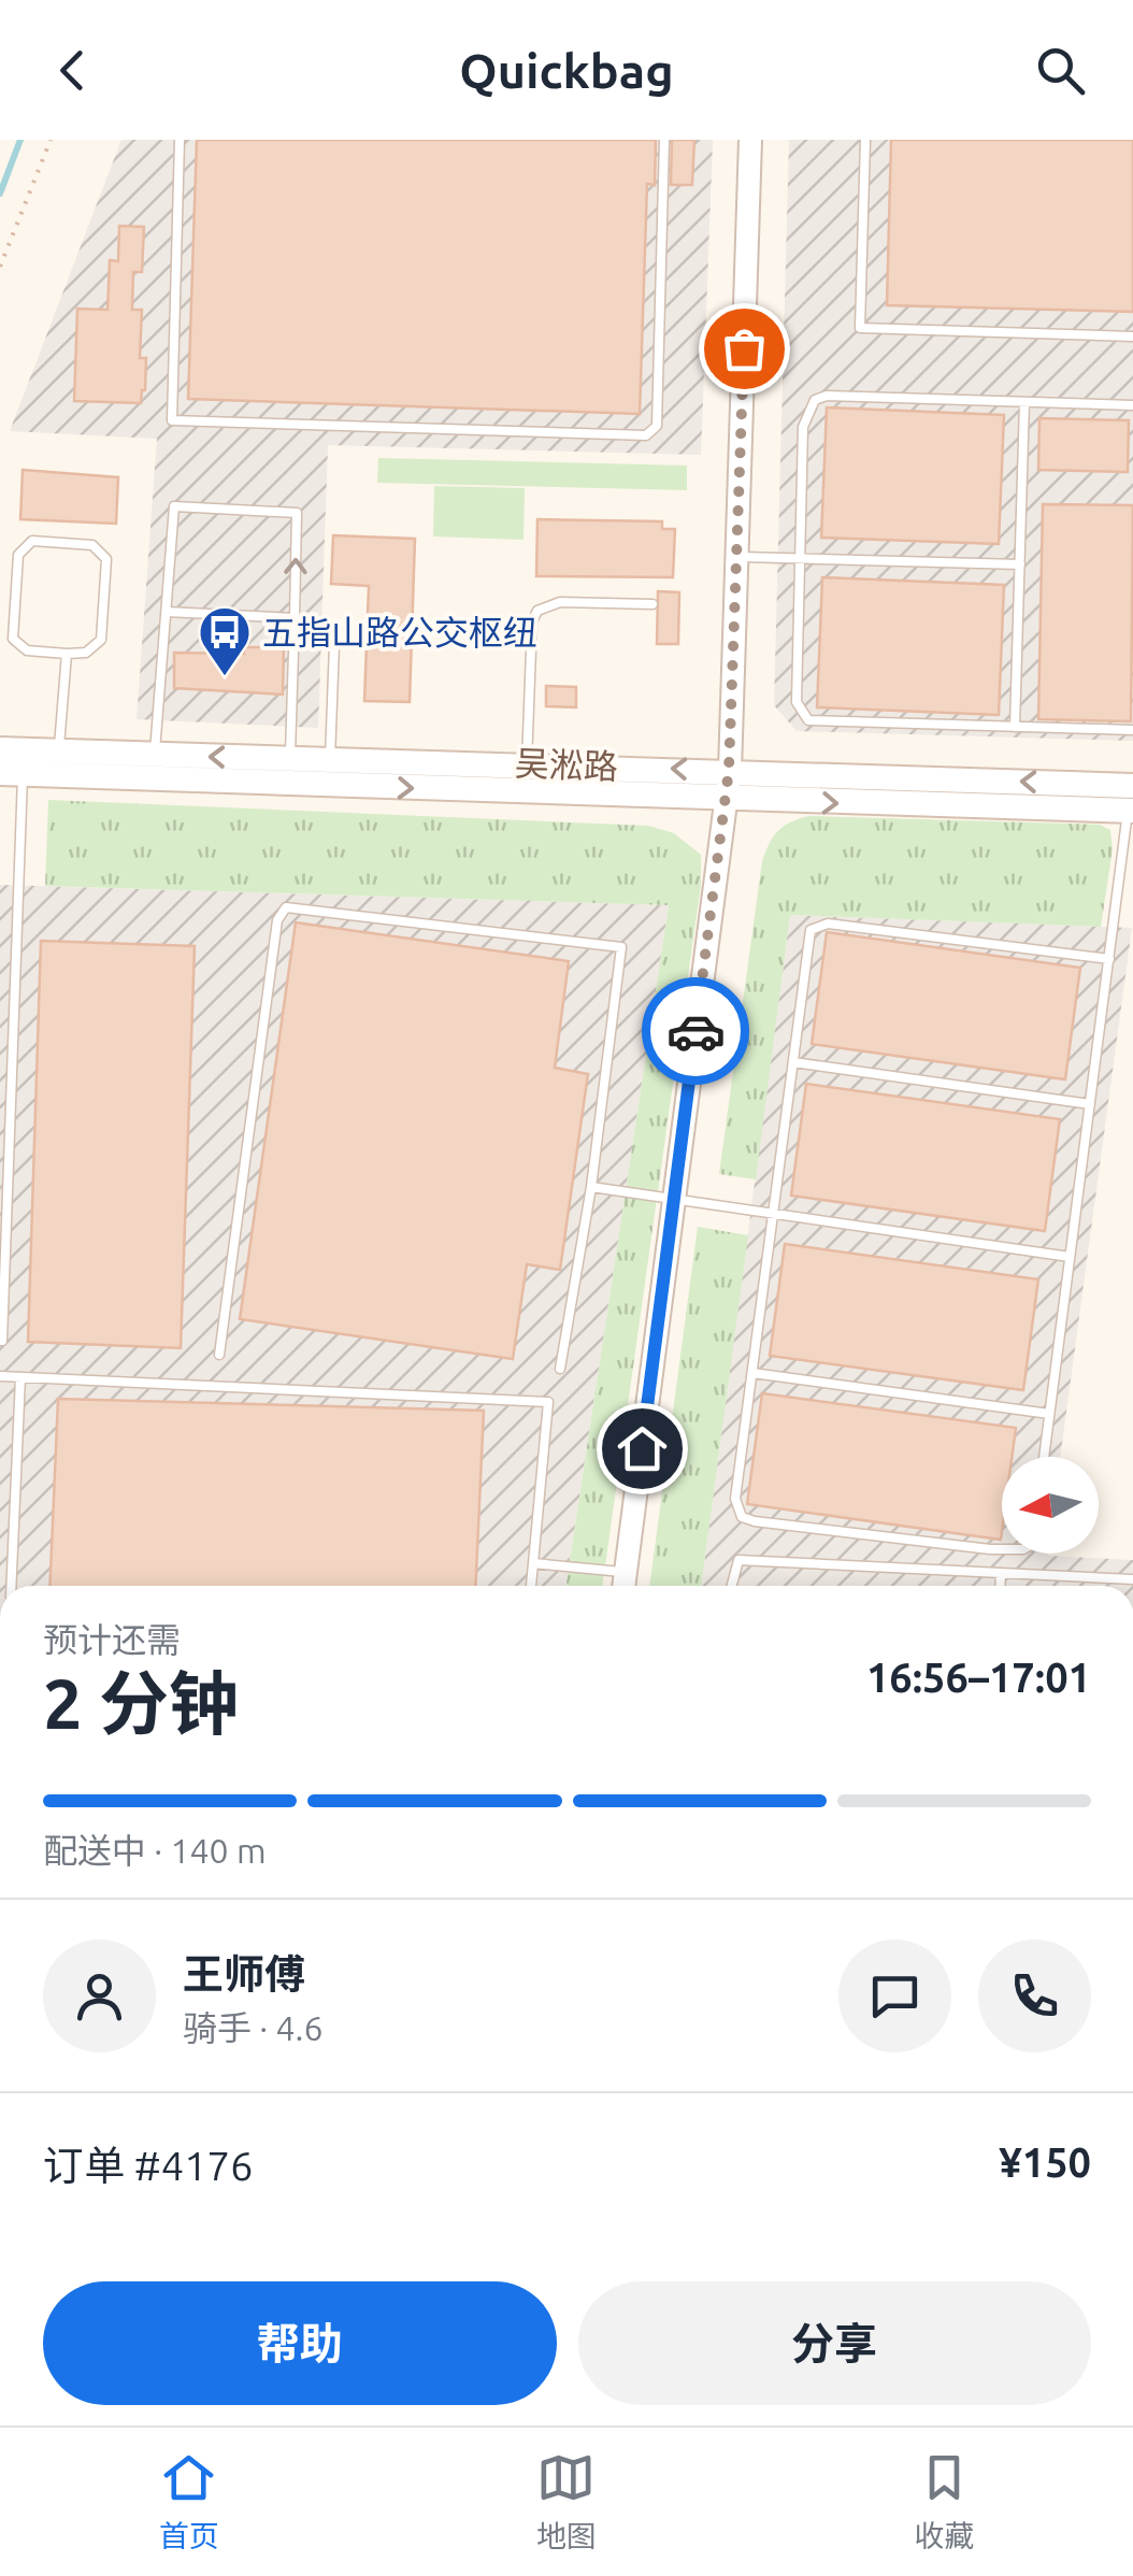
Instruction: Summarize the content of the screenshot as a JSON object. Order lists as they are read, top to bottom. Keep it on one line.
{"streets":{"main road":["吴淞路"]},"places":{"bus stop":["五指山路公交枢纽"]},"north":"left","page":{"header":"Quickbag","heading":["2 分钟","预计还需","16:56–17:01"],"panel":["王师傅","骑手 · 4.6","订单 #4176","¥150"],"bar":"配送中 · 140 m","buttons":["帮助","分享"],"tabs":["首页","地图","收藏"]}}
